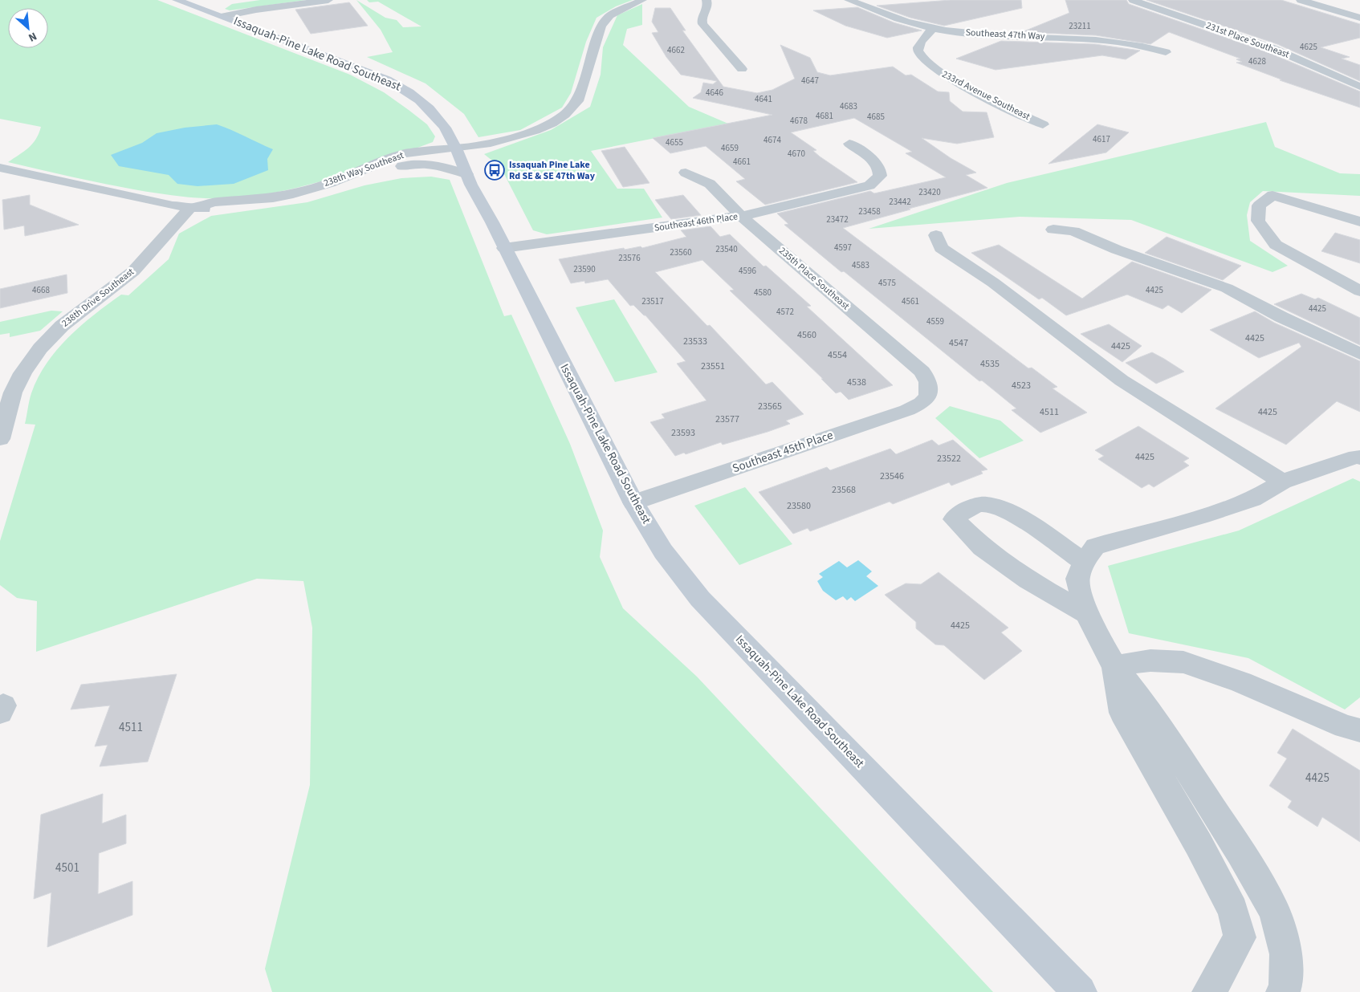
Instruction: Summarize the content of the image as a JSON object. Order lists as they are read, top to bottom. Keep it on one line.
{"streets":{"main road":["Issaquah-Pine Lake Road Southeast"],"street":["Southeast 47th Way","231st Place Southeast","233rd Avenue Southeast","238th Way Southeast","Southeast 46th Place","235th Place Southeast","238th Drive Southeast","Southeast 45th Place"]},"crossings":[["Southeast 47th Way","233rd Avenue Southeast"],["Issaquah-Pine Lake Road Southeast","238th Way Southeast"],["Issaquah-Pine Lake Road Southeast","Southeast 46th Place"],["Issaquah-Pine Lake Road Southeast","Southeast 45th Place"],["238th Way Southeast","238th Drive Southeast"],["Southeast 46th Place","235th Place Southeast"],["235th Place Southeast","Southeast 45th Place"]],"places":{"bus stop":["Issaquah Pine Lake Rd SE & SE 47th Way"]},"house_numbers":["23211","4625","4662","4628","4647","4646","4641","4683","4681","4685","4678","4617","4674","4655","4659","4670","4661","23420","23442","23458","23472","4597","23540","23560","23576","4583","23590","4596","4575","4668","4425","4580","23517","4561","4425","4572","4559","4560","4425","23533","4547","4425","4554","4535","23551","4538","4523","23565","4511","4425","23577","23593","4425","23522","23546","23568","23580","4425","4511","4425","4501"],"north":"bottom right"}
